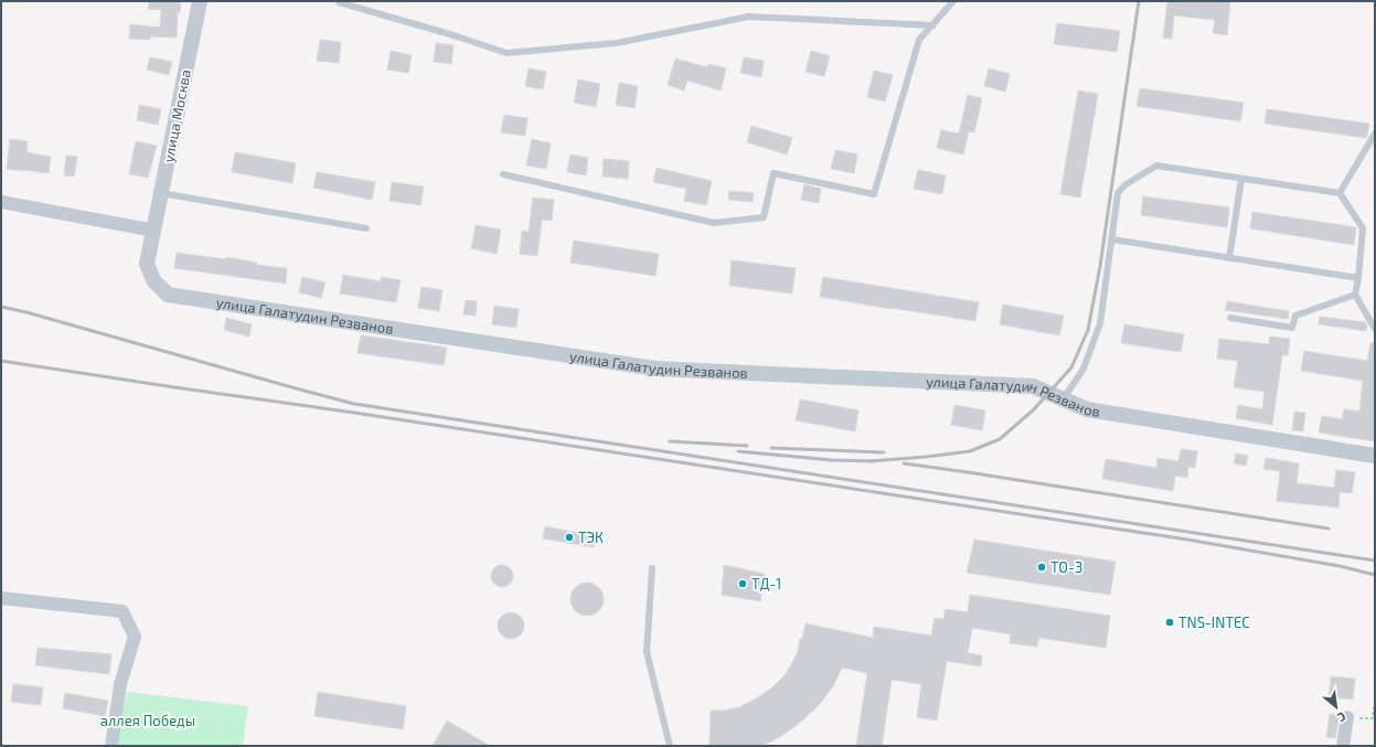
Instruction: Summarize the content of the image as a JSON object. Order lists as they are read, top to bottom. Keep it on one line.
{"streets":{"street":["улица Москва","улица Галатудин Резванов"]},"crossings":[["улица Москва","улица Галатудин Резванов"]],"parks":["аллея Победы"],"places":["ТЭК","ТО-3","ТД-1","TNS-INTEC"],"north":"bottom right"}
